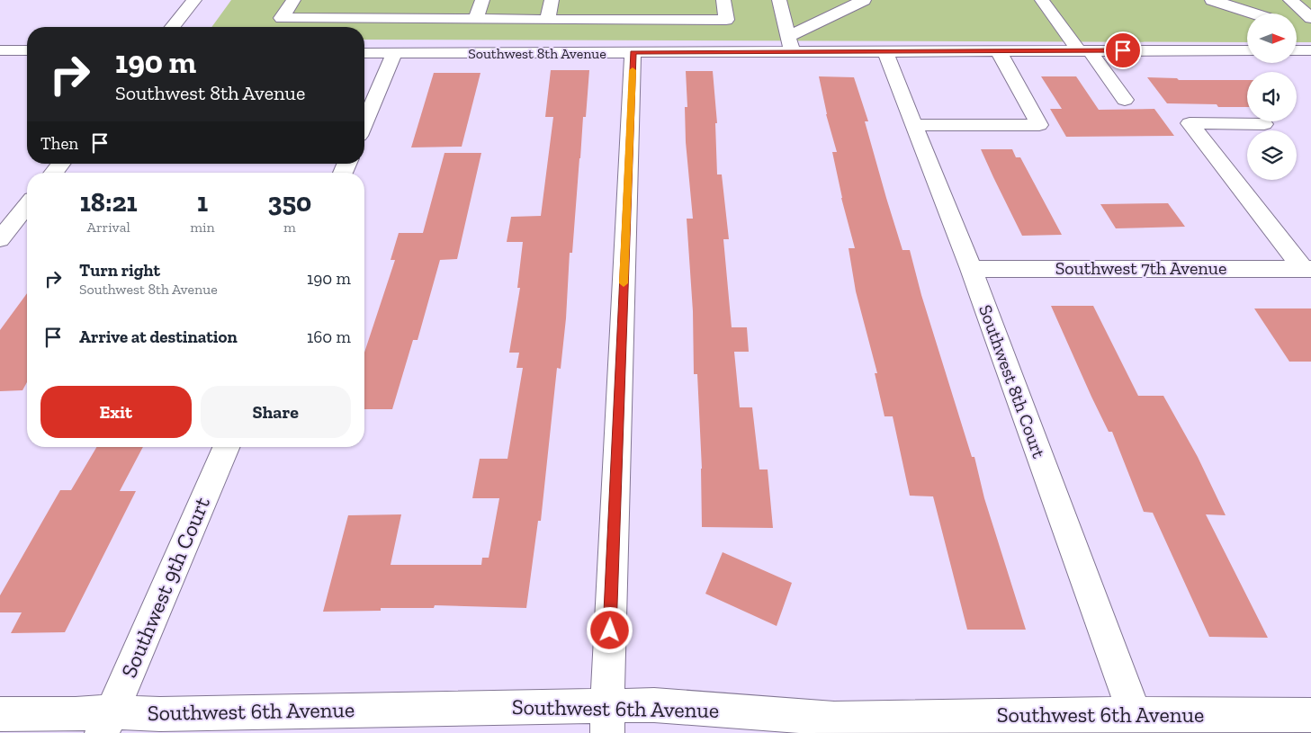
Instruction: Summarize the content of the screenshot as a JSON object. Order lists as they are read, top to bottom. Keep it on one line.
{"streets":{"street":["Southwest 8th Avenue","Southwest 7th Avenue","Southwest 8th Court","Southwest 9th Court","Southwest 6th Avenue"]},"crossings":[["Southwest 8th Avenue","Southwest 8th Court"],["Southwest 7th Avenue","Southwest 8th Court"],["Southwest 8th Court","Southwest 6th Avenue"],["Southwest 9th Court","Southwest 6th Avenue"]],"north":"right","page":{"turn":["190 m","Southwest 8th Avenue"],"then":"Then","eta":["18:21","Arrival","1","min","350","m"],"list":[{"name":"Turn right","note":"Southwest 8th Avenue","value":"190 m"},{"name":"Arrive at destination","value":"160 m"}],"buttons":["Exit","Share"]}}
